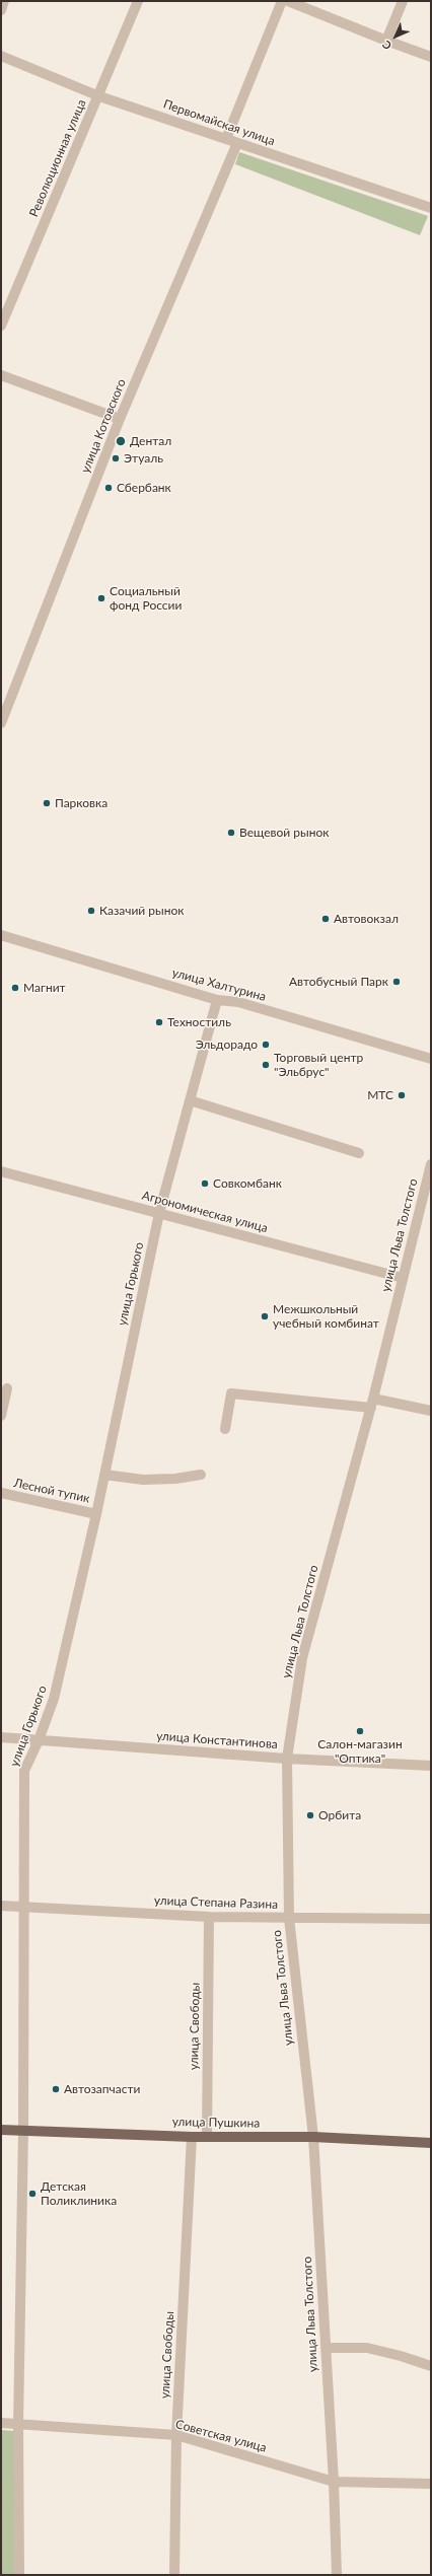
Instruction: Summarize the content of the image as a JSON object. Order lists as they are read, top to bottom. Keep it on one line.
{"streets":{"main road":["улица Пушкина"],"street":["Первомайская улица","Революционная улица","улица Котовского","улица Халтурина","Агрономическая улица","улица Льва Толстого","улица Горького","Лесной тупик","улица Константинова","улица Степана Разина","улица Свободы","Советская улица"]},"crossings":[["Первомайская улица","Революционная улица"],["Первомайская улица","улица Котовского"],["улица Халтурина","улица Горького"],["Агрономическая улица","улица Льва Толстого"],["Агрономическая улица","улица Горького"],["улица Льва Толстого","улица Константинова"],["улица Льва Толстого","улица Степана Разина"],["улица Льва Толстого","улица Пушкина"],["улица Льва Толстого","Советская улица"],["улица Горького","Лесной тупик"],["улица Горького","улица Константинова"],["улица Горького","улица Степана Разина"],["улица Горького","улица Пушкина"],["улица Горького","Советская улица"],["улица Степана Разина","улица Свободы"],["улица Свободы","улица Пушкина"],["улица Свободы","Советская улица"]],"places":["Дентал","Этуаль","Сбербанк","Социальный фонд России","Парковка","Вещевой рынок","Казачий рынок","Автовокзал","Автобусный Парк","Магнит","Техностиль","Эльдорадо","Торговый центр \"Эльбрус\"","МТС","Совкомбанк","Межшкольный учебный комбинат","Салон-магазин \"Оптика\"","Орбита","Автозапчасти","Детская Поликлиника"],"north":"bottom left"}
